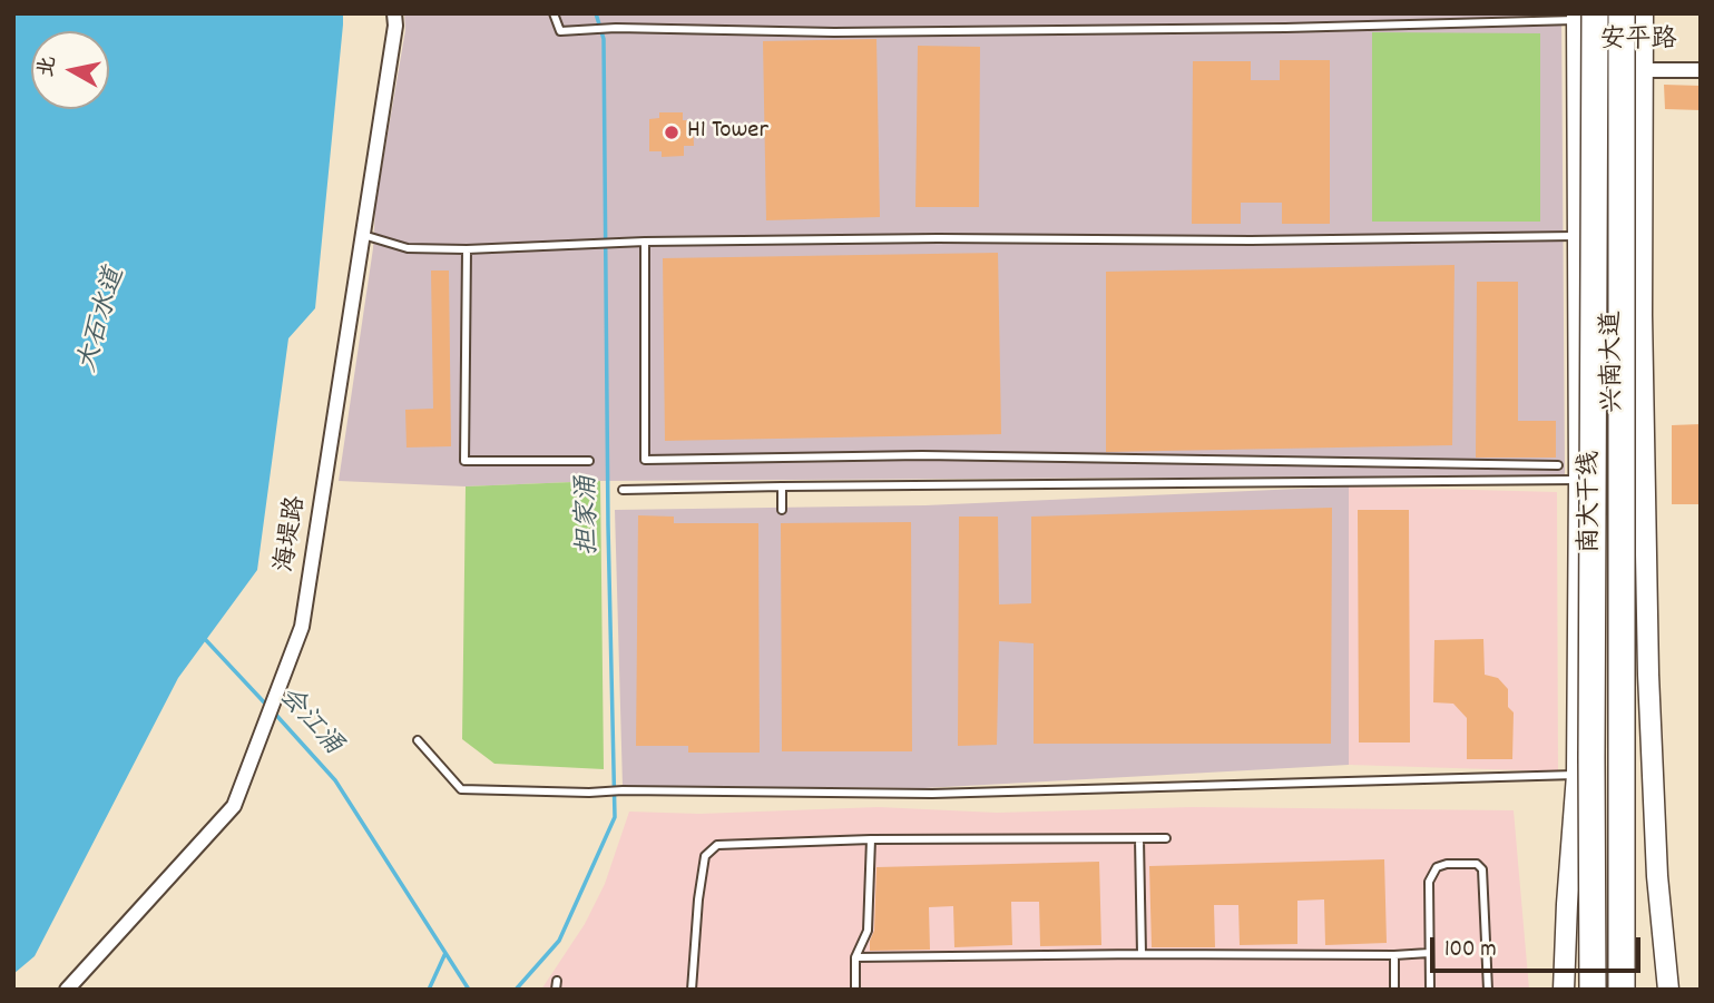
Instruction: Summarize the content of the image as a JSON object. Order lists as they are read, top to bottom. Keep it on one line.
{"streets":{"highway":["南大干线"],"main road":["安平路","兴南大道"],"street":["海堤路"]},"crossings":[["安平路","兴南大道"],["兴南大道","南大干线"]],"water":["大石水道","担家涌","会江涌"],"places":["H1 Tower"],"scale_bar":"100 m","north":"left"}
